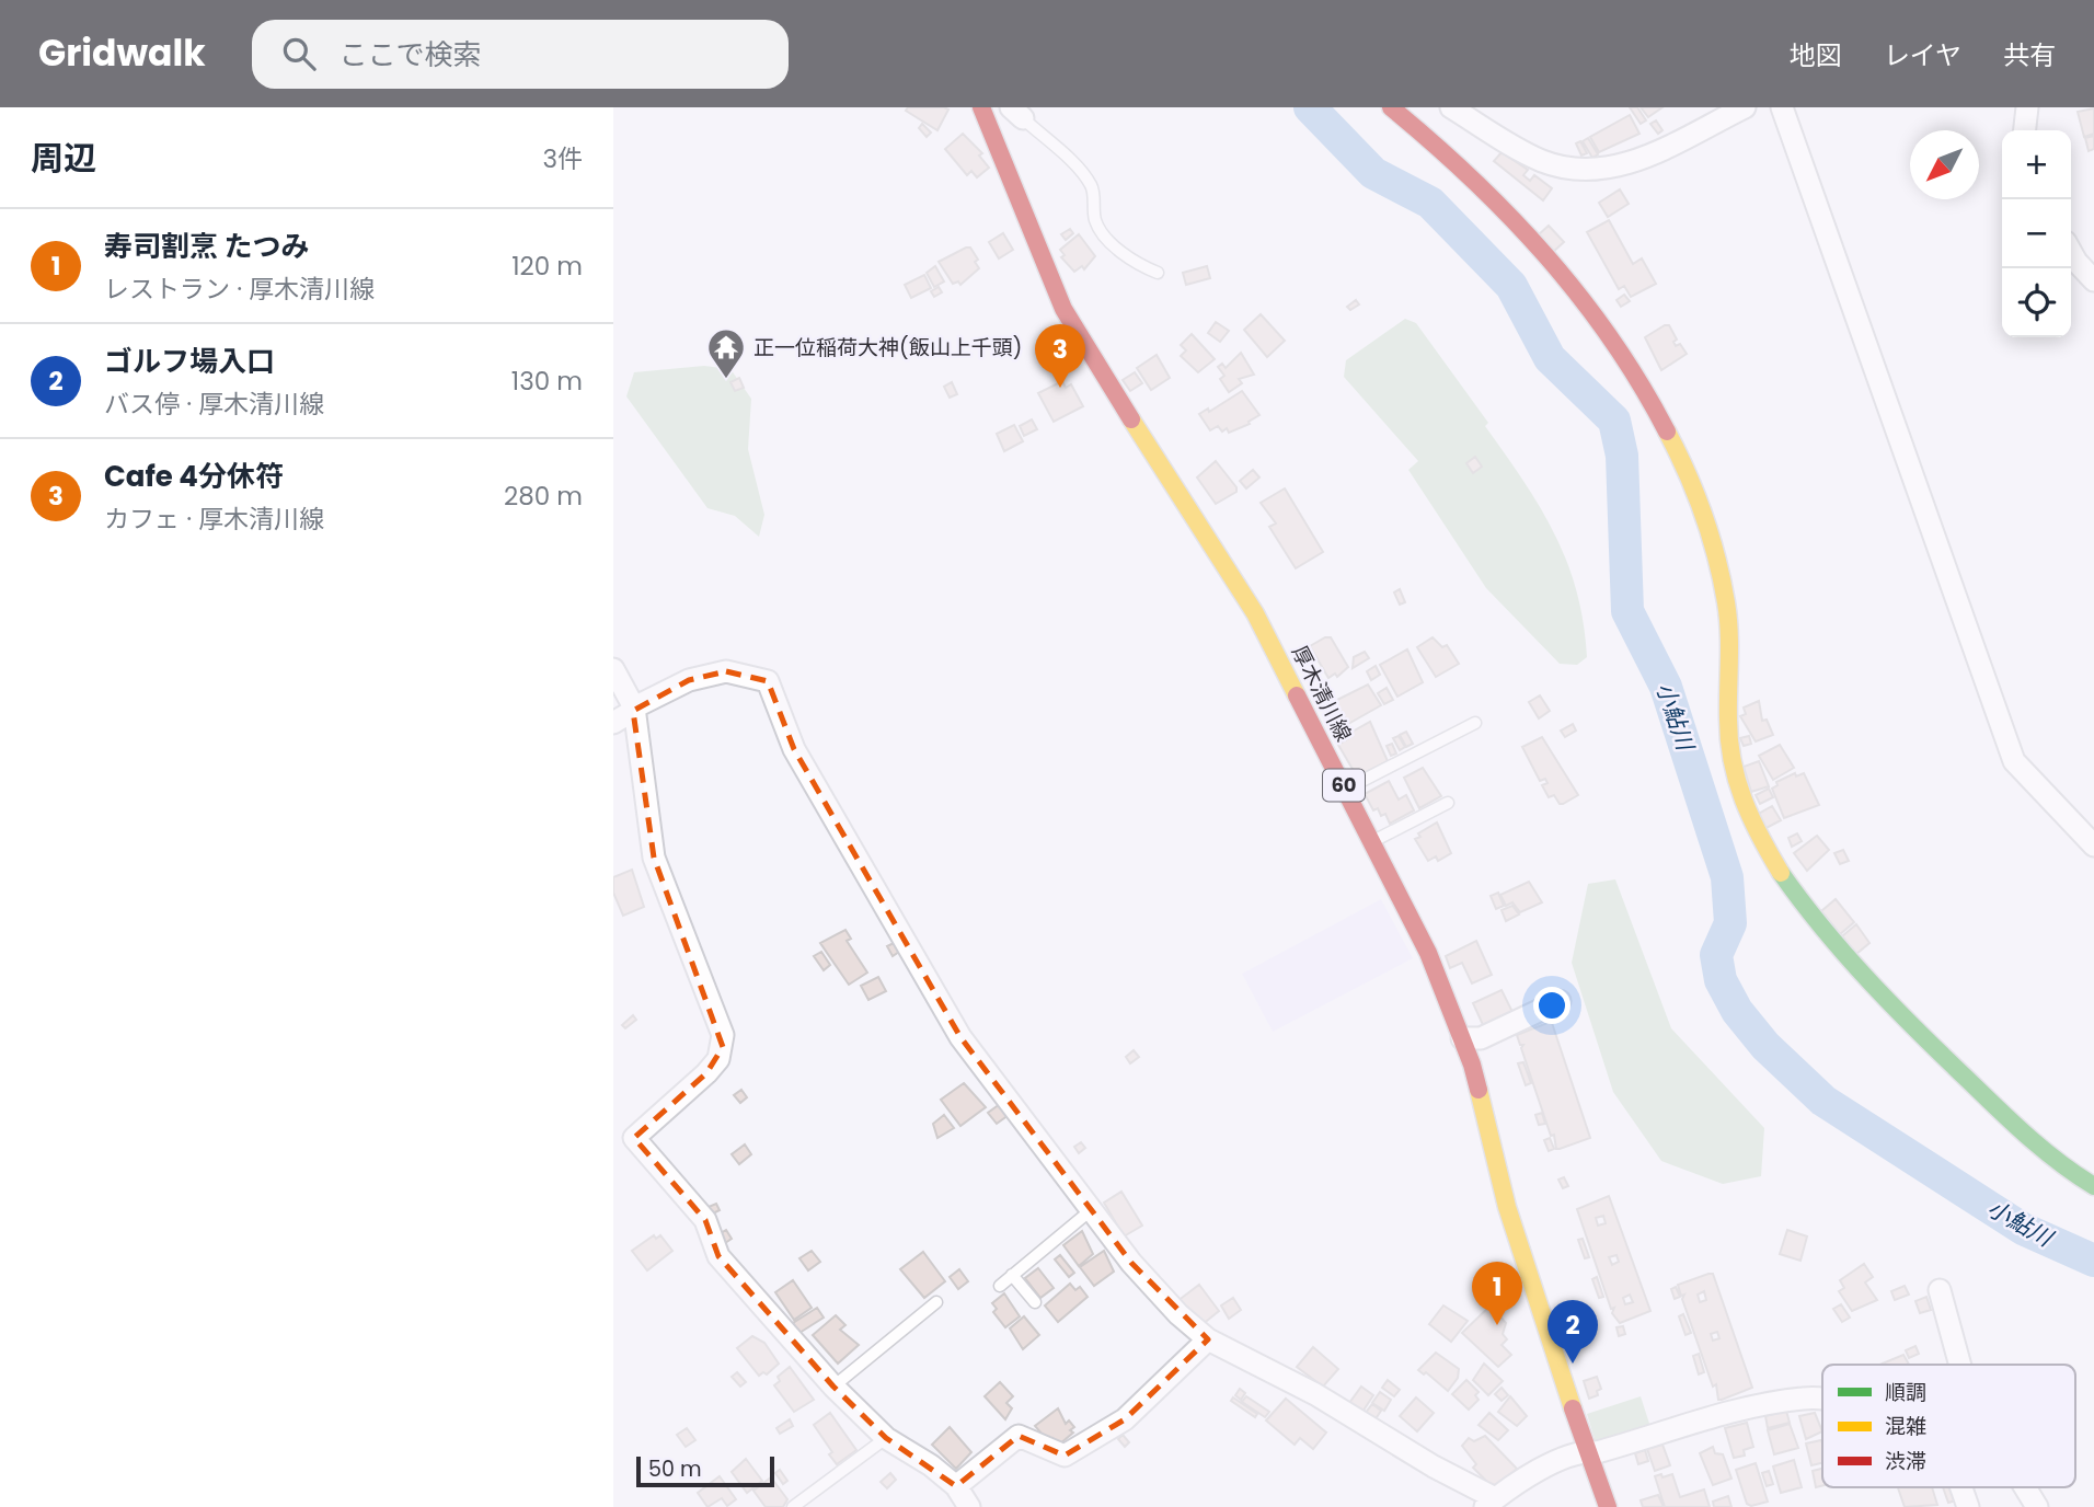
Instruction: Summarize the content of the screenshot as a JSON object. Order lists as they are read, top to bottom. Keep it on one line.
{"streets":{"main road":["厚木清川線","60"]},"water":["小鮎川"],"places":{"temple":["正一位稲荷大神(飯山上千頭)"]},"legend":["順調","混雑","渋滞"],"scale_bar":"50 m","north":"bottom left","page":{"header":"Gridwalk","search":"ここで検索","nav":["地図","レイヤ","共有"],"heading":["周辺","3件"],"map_buttons":["+","−"],"list":[{"mark":"1","name":"寿司割烹 たつみ","note":"レストラン · 厚木清川線","value":"120 m"},{"mark":"2","name":"ゴルフ場入口","note":"バス停 · 厚木清川線","value":"130 m"},{"mark":"3","name":"Cafe 4分休符","note":"カフェ · 厚木清川線","value":"280 m"}],"pins":["3","1","2"],"scale":"50 m"}}
